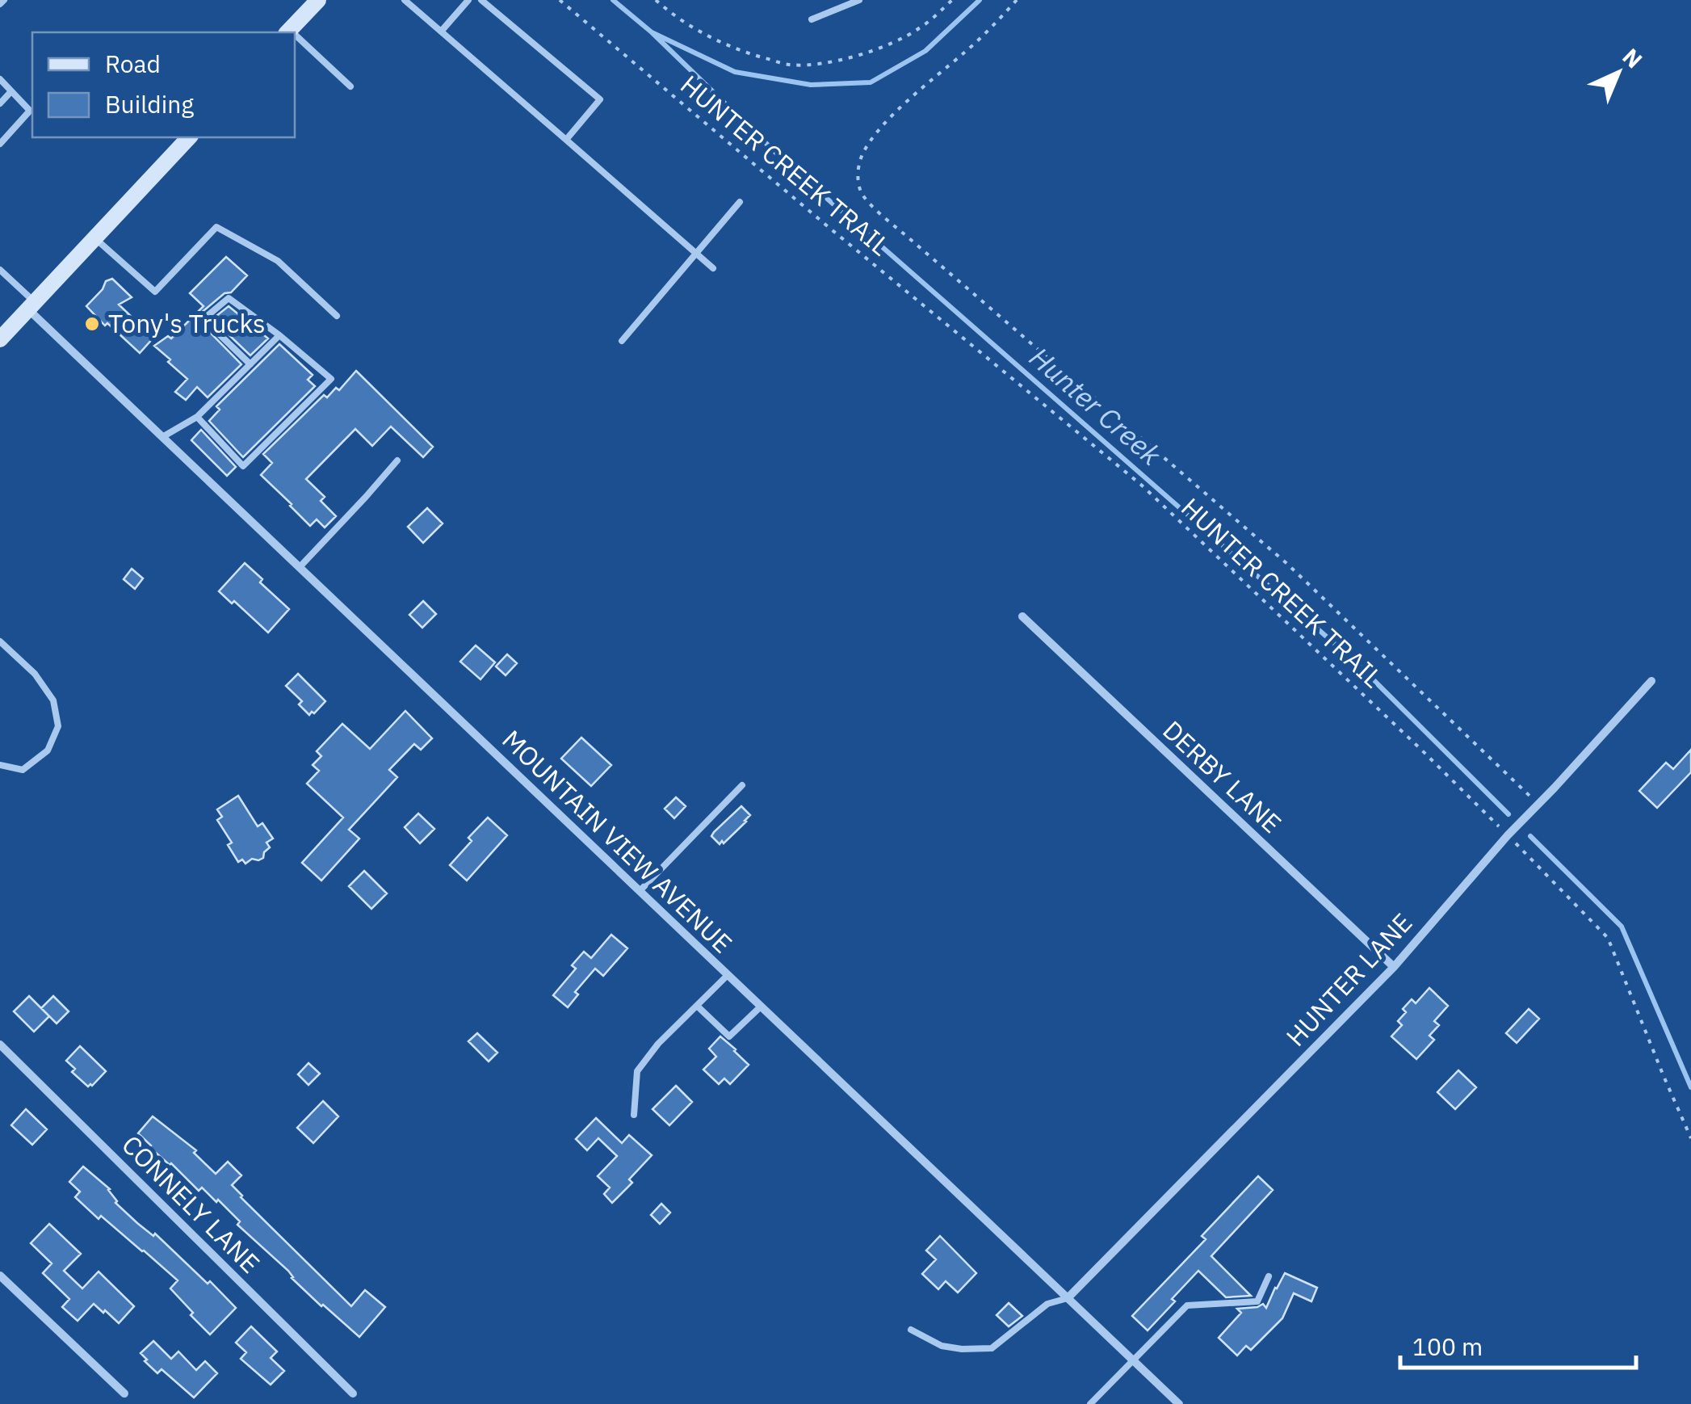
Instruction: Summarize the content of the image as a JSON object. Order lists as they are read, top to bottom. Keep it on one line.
{"streets":{"street":["DERBY LANE","MOUNTAIN VIEW AVENUE","HUNTER LANE","CONNELY LANE"],"path":["HUNTER CREEK TRAIL"]},"crossings":[["HUNTER CREEK TRAIL","HUNTER LANE"],["DERBY LANE","HUNTER LANE"],["MOUNTAIN VIEW AVENUE","HUNTER LANE"]],"water":["Hunter Creek"],"places":["Tony's Trucks"],"legend":["Road","Building"],"scale_bar":"100 m","north":"top right"}
